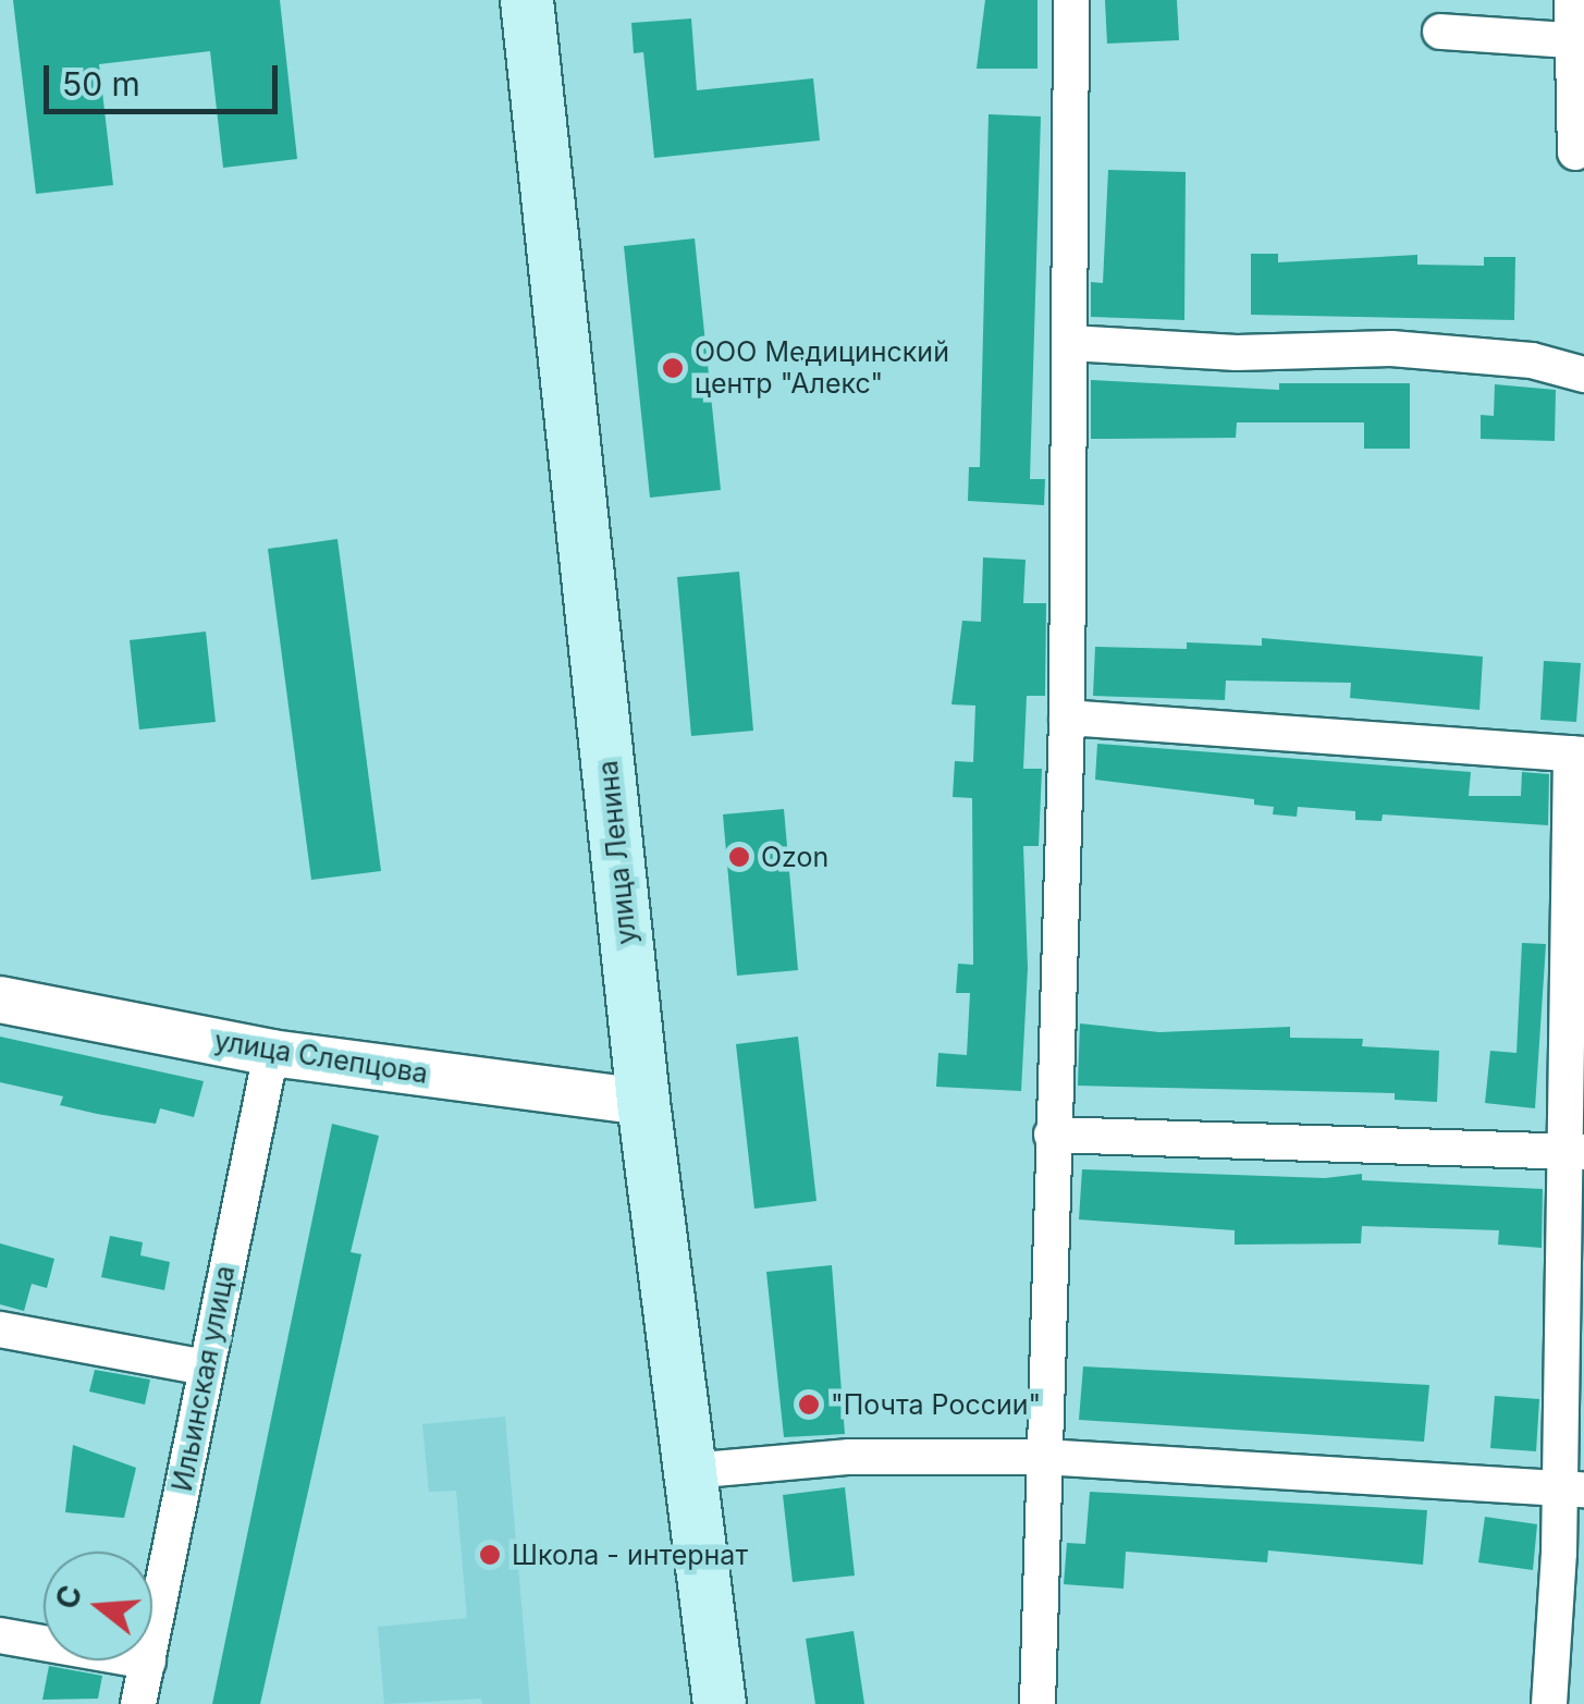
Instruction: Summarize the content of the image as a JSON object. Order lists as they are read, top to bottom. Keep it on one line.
{"streets":{"main road":["улица Ленина"],"street":["улица Слепцова","Ильинская улица"]},"crossings":[["улица Ленина","улица Слепцова"],["улица Слепцова","Ильинская улица"]],"places":["ООО Медицинский центр \"Алекс\"","Ozon","\"Почта России\"","Школа - интернат"],"scale_bar":"50 m","north":"left"}
